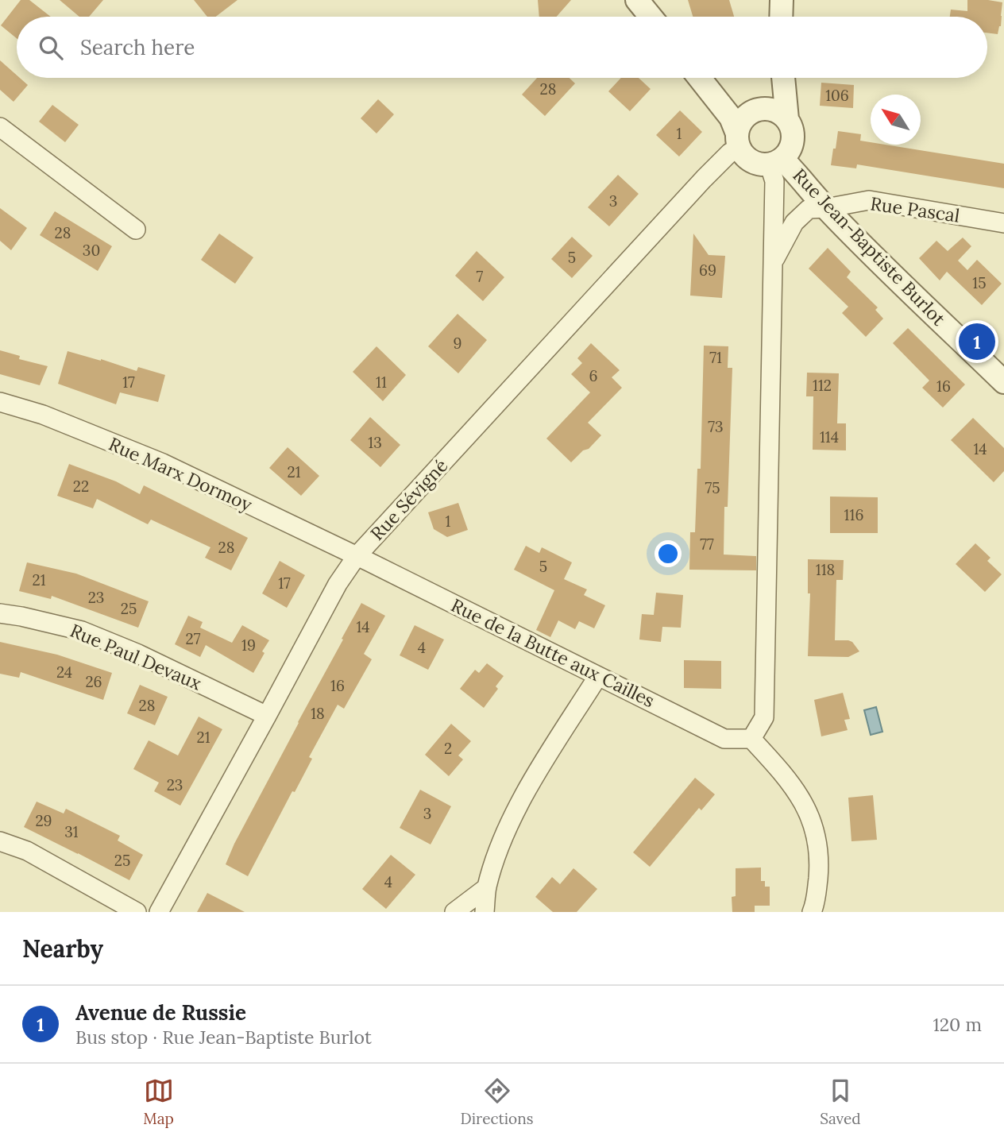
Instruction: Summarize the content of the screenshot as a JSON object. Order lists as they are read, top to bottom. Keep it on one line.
{"streets":{"street":["Rue Pascal","Rue Jean-Baptiste Burlot","Rue Marx Dormoy","Rue Sévigné","Rue de la Butte aux Cailles","Rue Paul Devaux"]},"crossings":[["Rue Pascal","Rue Jean-Baptiste Burlot"],["Rue Jean-Baptiste Burlot","Rue Sévigné"],["Rue Marx Dormoy","Rue Sévigné"],["Rue Marx Dormoy","Rue de la Butte aux Cailles"],["Rue Sévigné","Rue de la Butte aux Cailles"],["Rue Sévigné","Rue Paul Devaux"]],"house_numbers":["28","106","1","3","28","30","5","69","7","15","9","71","6","17","11","112","16","73","114","13","14","21","22","75","116","1","77","28","5","118","21","17","23","25","14","27","19","4","24","26","16","28","18","21","2","23","3","29","31","25","4"],"north":"top left","page":{"search":"Search here","pins":"1","heading":"Nearby","list":[{"mark":"1","name":"Avenue de Russie","note":"Bus stop · Rue Jean-Baptiste Burlot","value":"120 m"}],"nav":["Map","Directions","Saved"]}}
